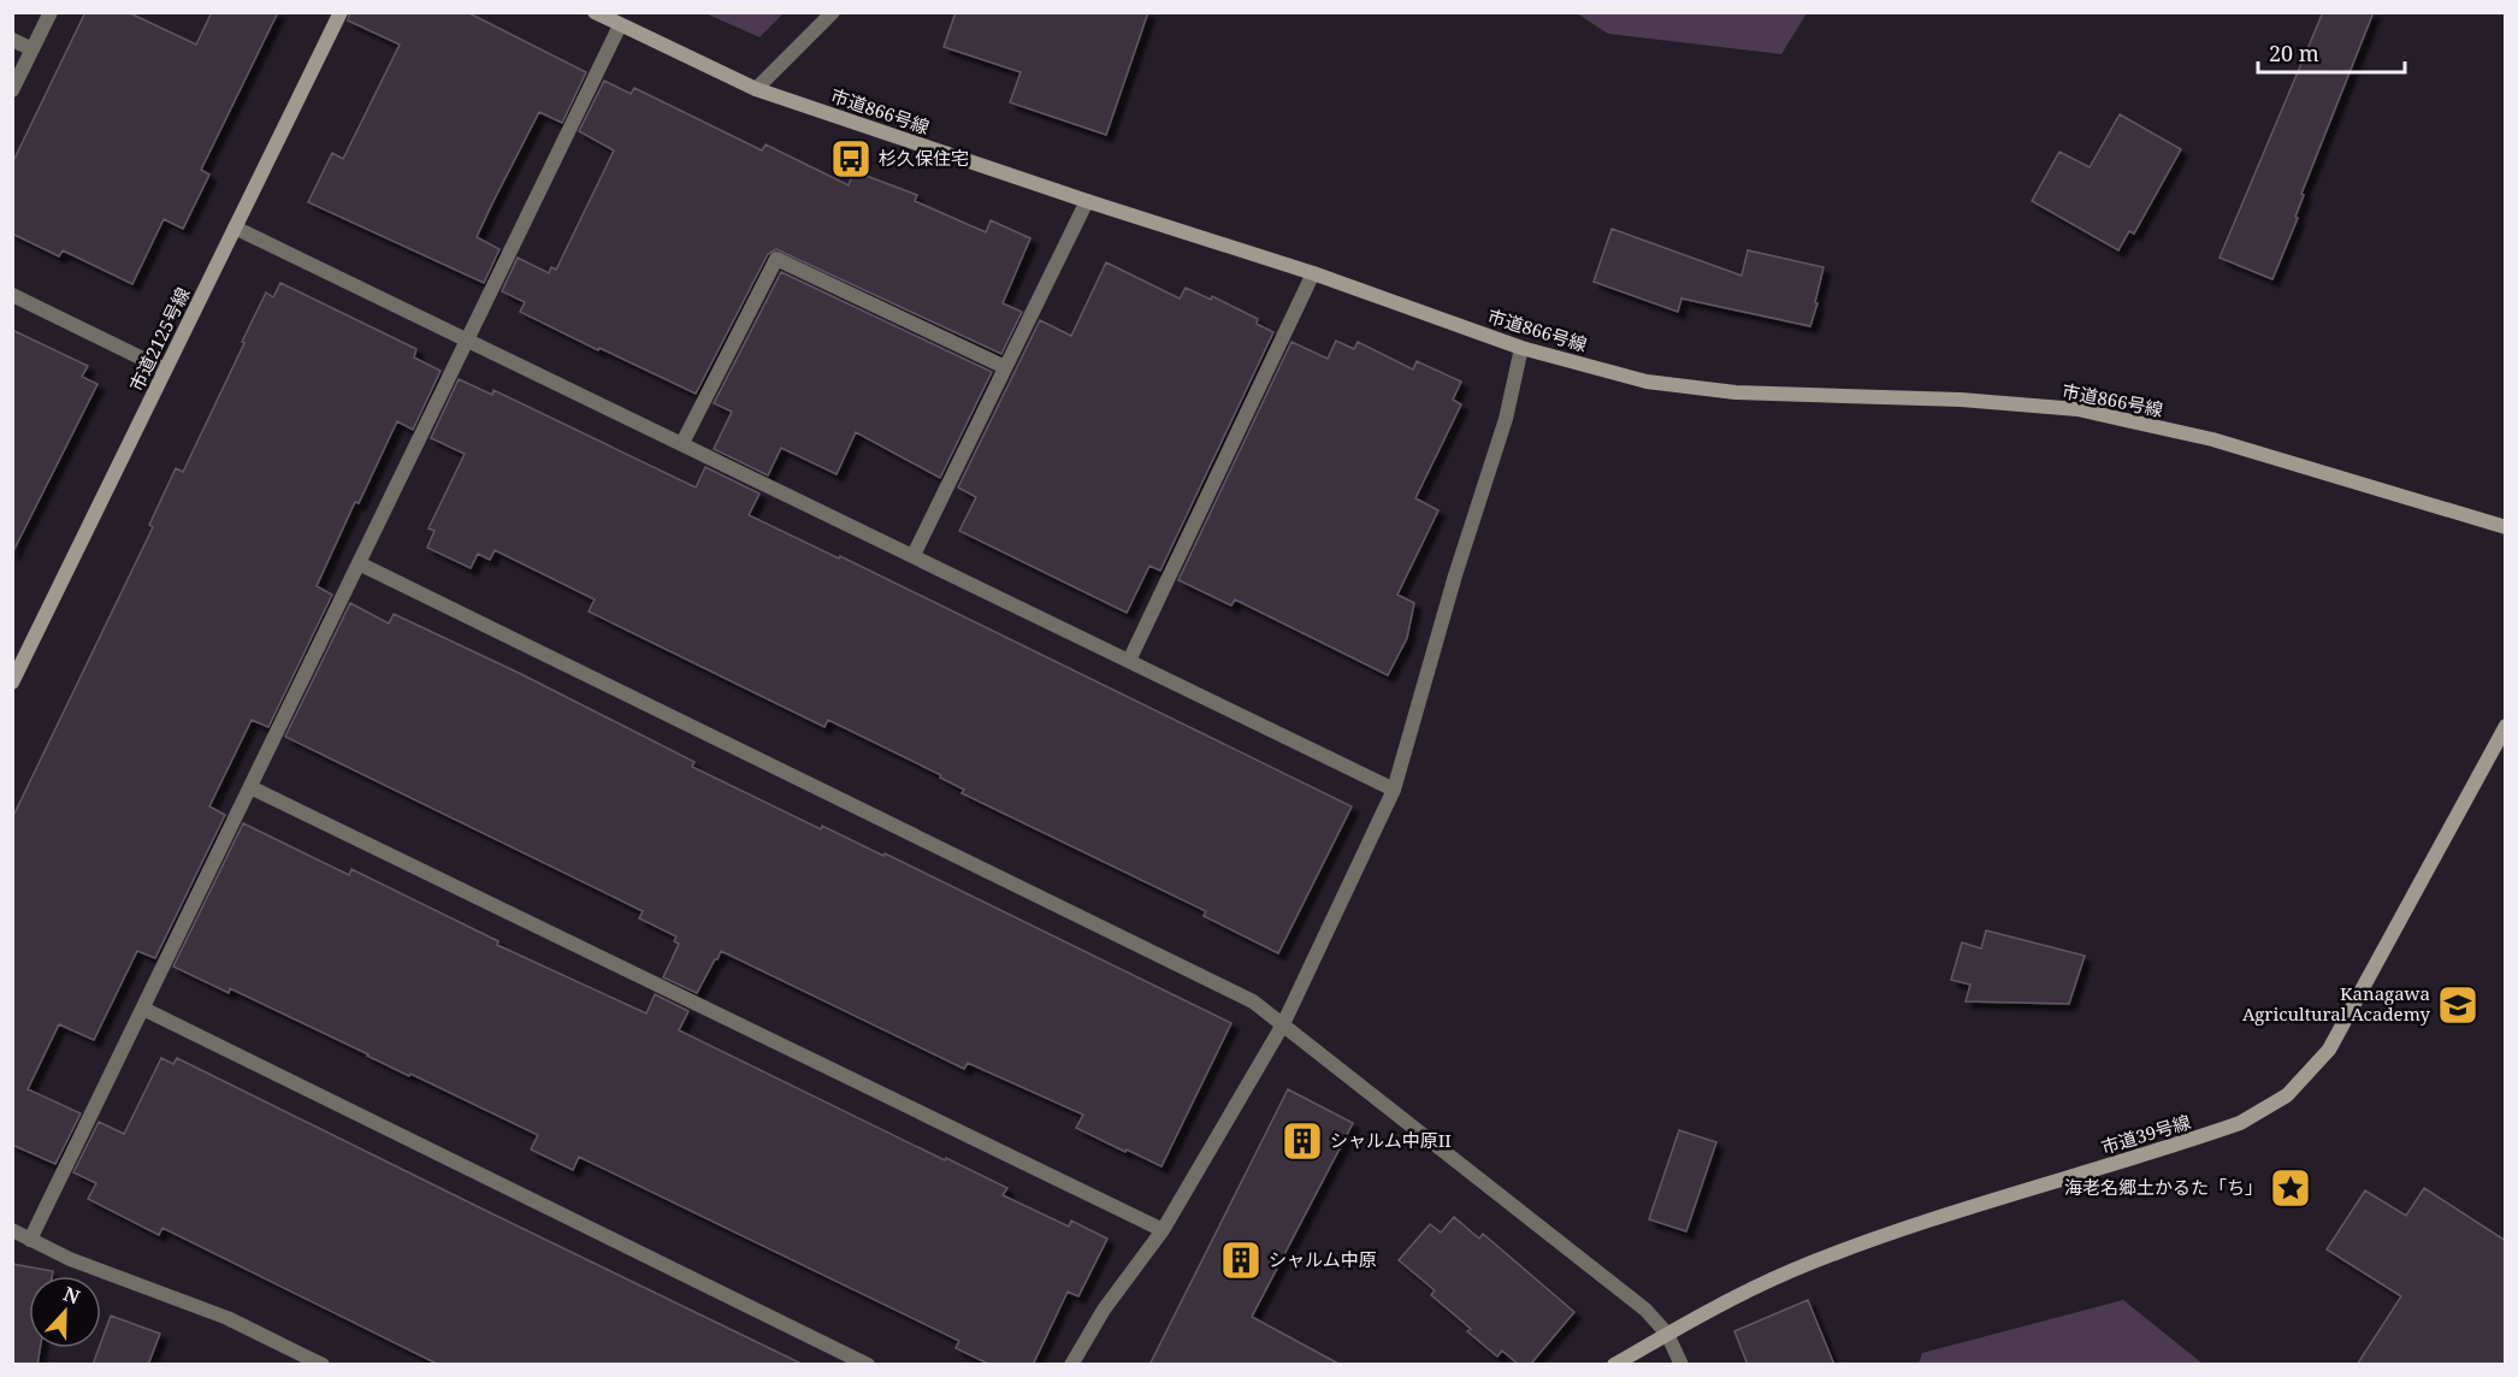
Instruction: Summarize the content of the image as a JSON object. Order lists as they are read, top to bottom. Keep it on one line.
{"streets":{"street":["市道866号線","市道2125号線","市道39号線"]},"places":{"bus stop":["杉久保住宅"],"school or university":["Kanagawa Agricultural Academy"],"building":["シャルム中原II","シャルム中原"],"place":["海老名郷土かるた「ち」"]},"scale_bar":"20 m","north":"top"}
